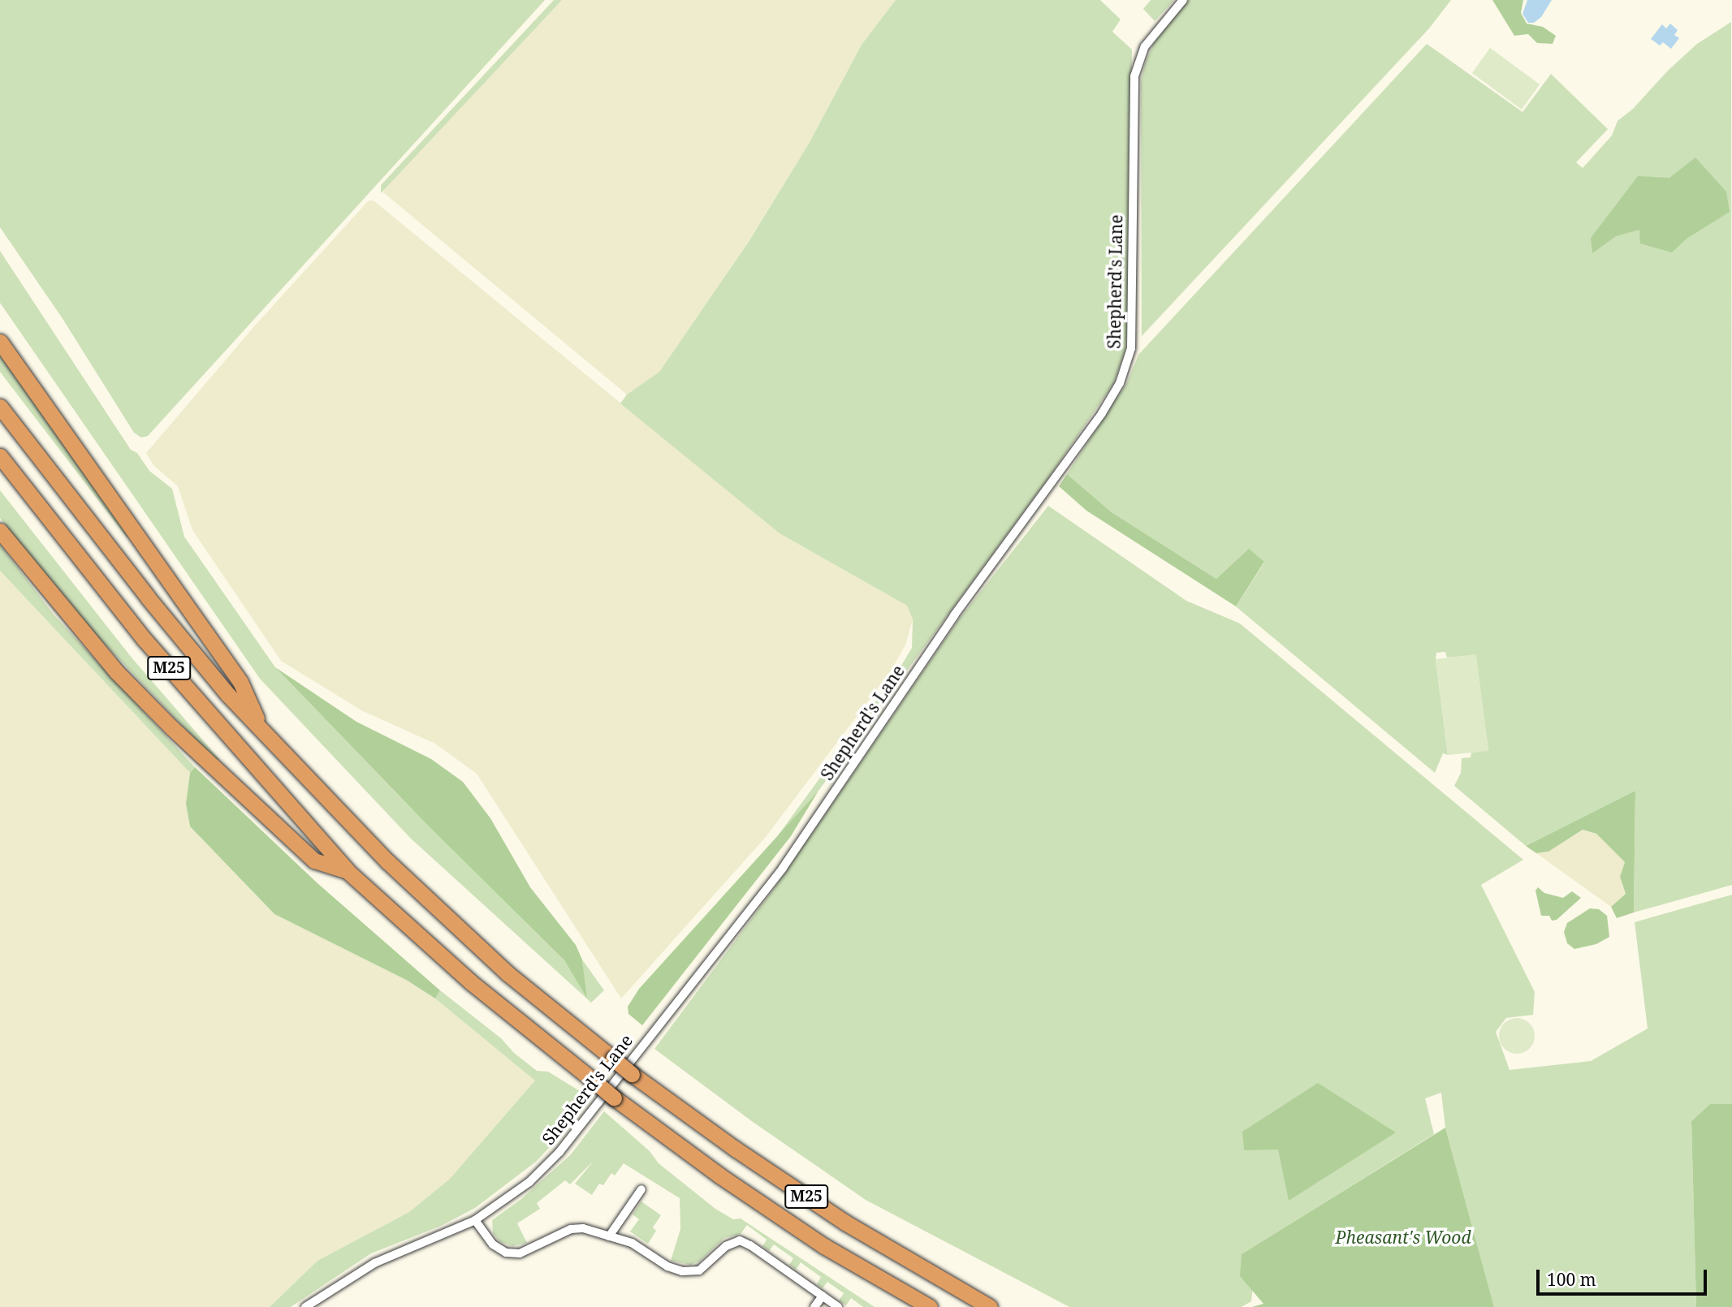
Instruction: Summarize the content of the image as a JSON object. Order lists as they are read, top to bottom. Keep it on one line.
{"streets":{"highway":["M25"],"street":["Shepherd's Lane"]},"parks":["Pheasant's Wood"],"scale_bar":"100 m"}
